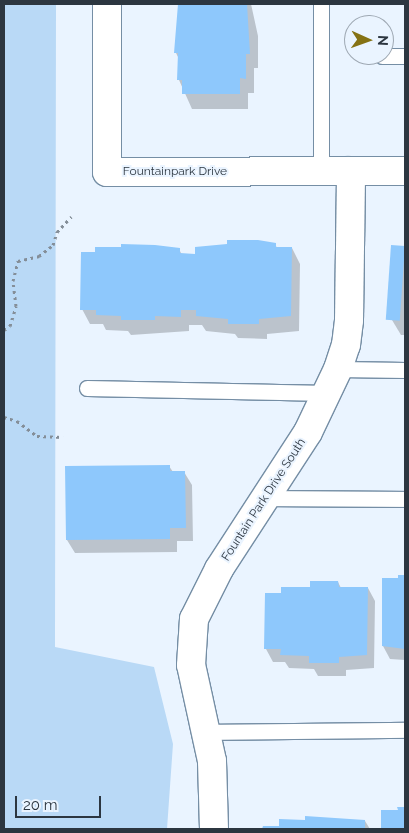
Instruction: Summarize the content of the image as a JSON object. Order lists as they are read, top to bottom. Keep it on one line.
{"streets":{"street":["Fountainpark Drive","Fountain Park Drive South"]},"crossings":[["Fountainpark Drive","Fountain Park Drive South"]],"scale_bar":"20 m","north":"right"}
